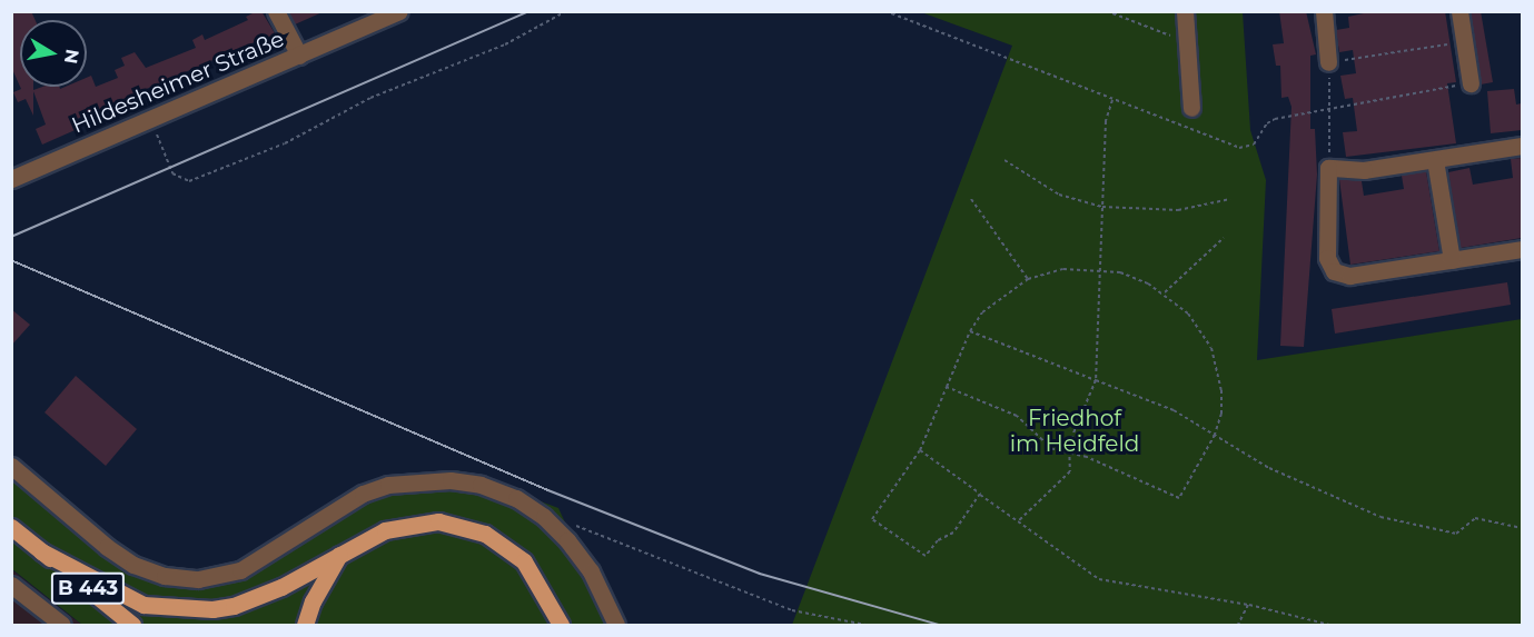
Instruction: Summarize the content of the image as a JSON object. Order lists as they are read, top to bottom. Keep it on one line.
{"streets":{"main road":["B 443"],"street":["Hildesheimer Straße"]},"parks":["Friedhof im Heidfeld"],"north":"right"}
